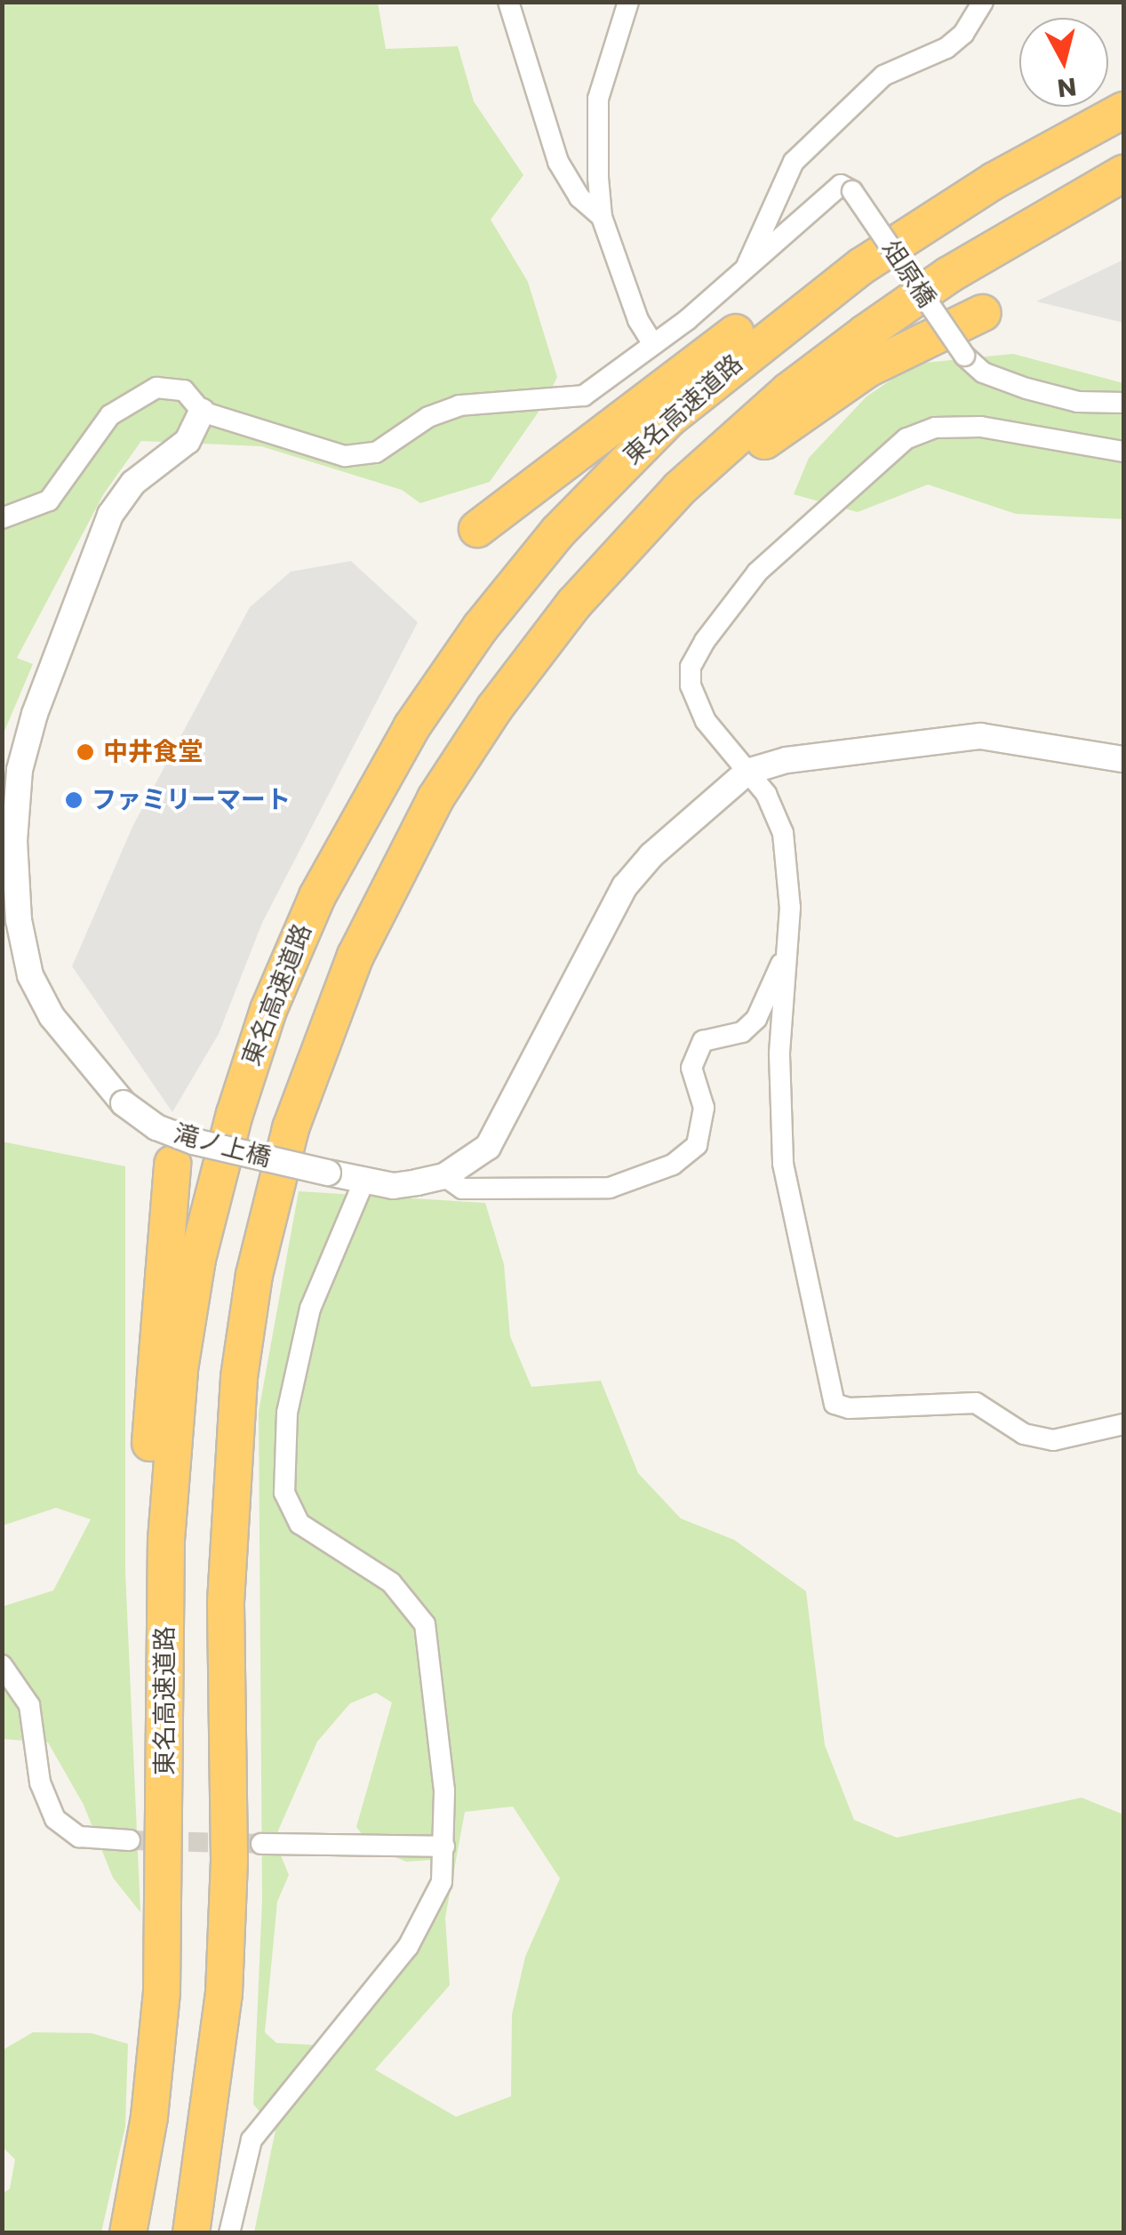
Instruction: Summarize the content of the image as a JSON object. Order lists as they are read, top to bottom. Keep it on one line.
{"streets":{"highway":["東名高速道路"],"street":["俎原橋","滝ノ上橋"]},"places":["中井食堂","ファミリーマート"],"north":"bottom"}
